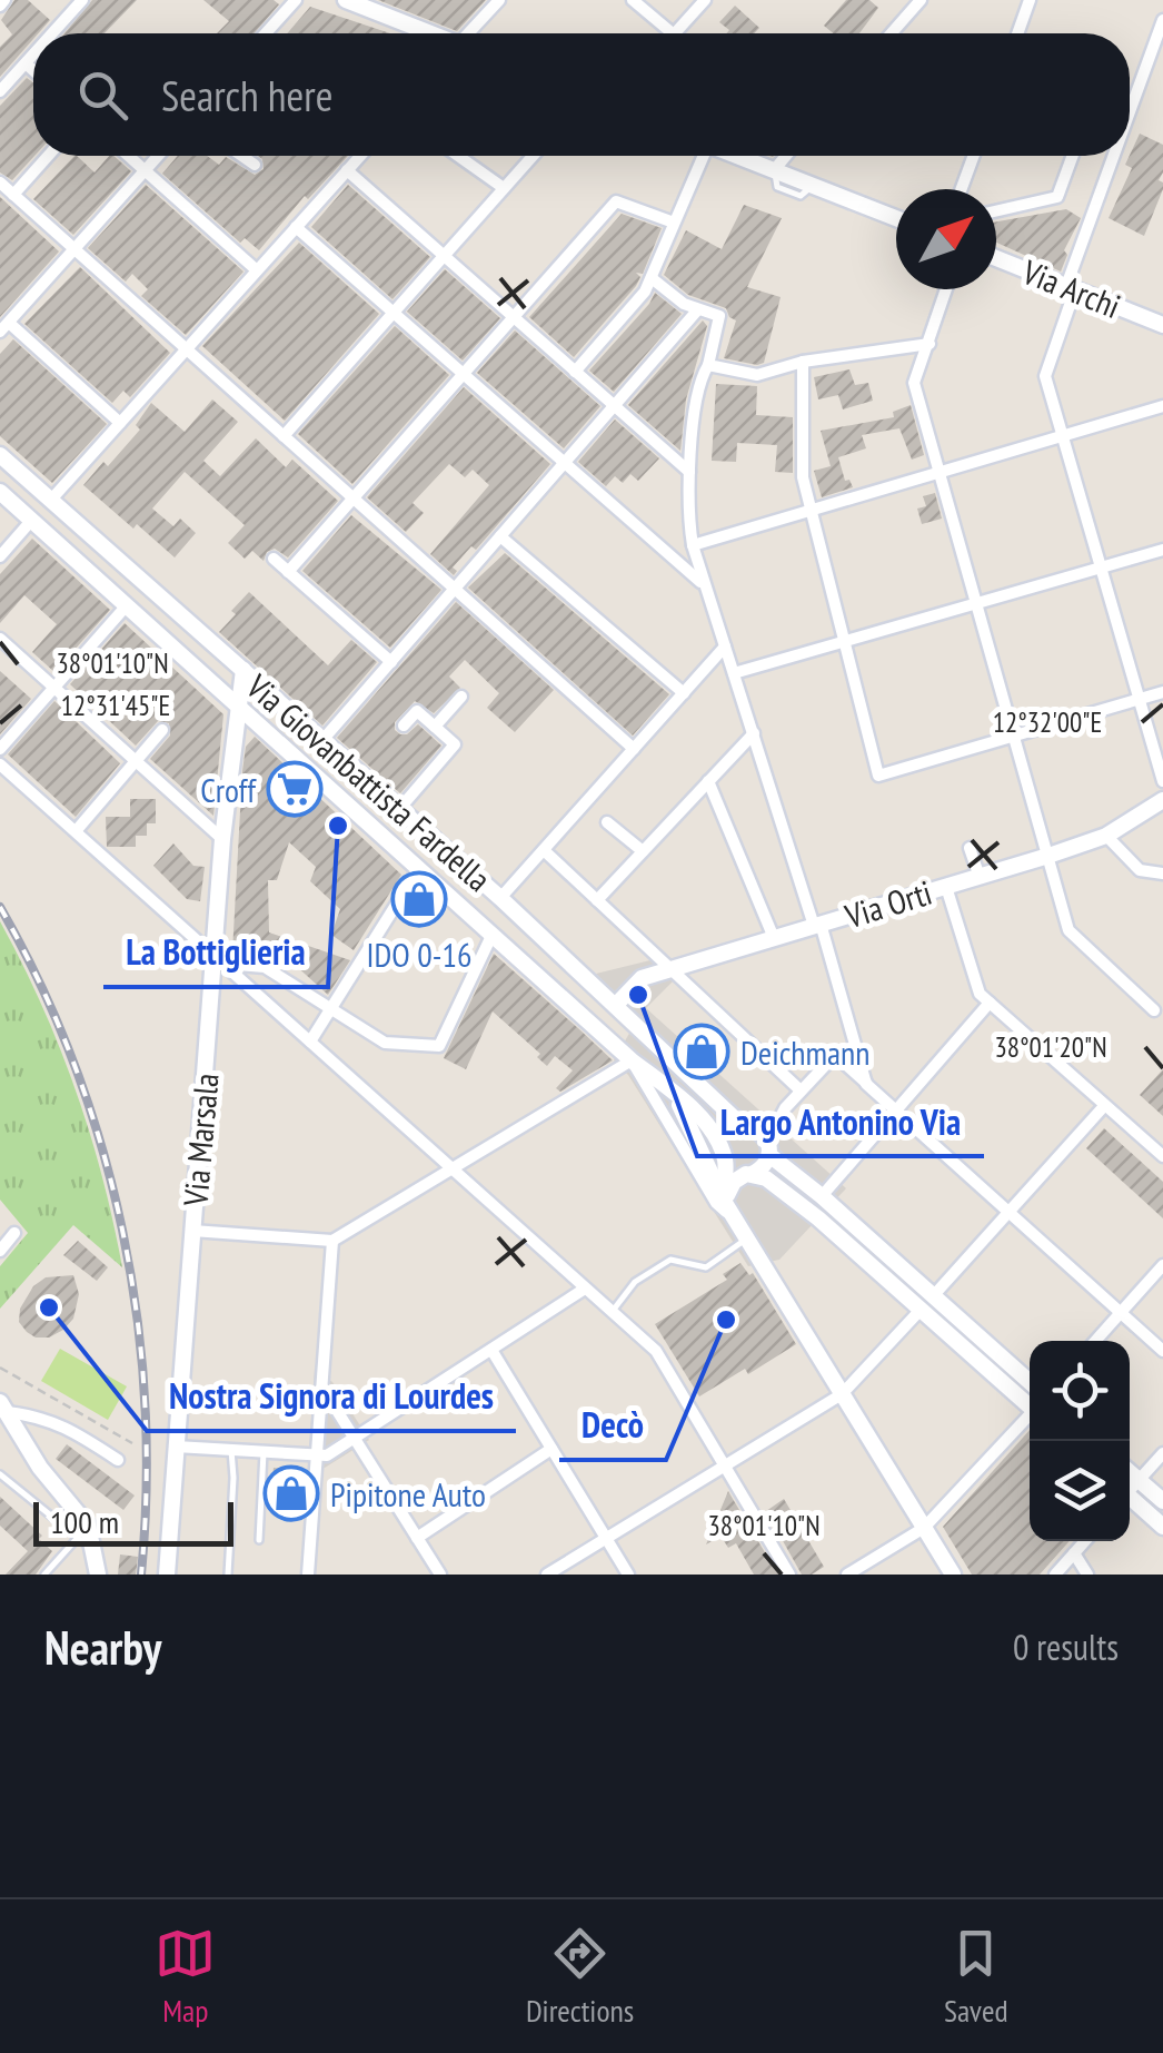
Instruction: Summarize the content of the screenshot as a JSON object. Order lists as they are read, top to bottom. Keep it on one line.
{"streets":{"main road":["Via Archi","Via Giovanbattista Fardella","Via Orti","Via Marsala"]},"crossings":[["Via Giovanbattista Fardella","Via Orti"],["Via Giovanbattista Fardella","Via Marsala"]],"places":{"supermarket":["Croff"],"other":["La Bottiglieria","Largo Antonino Via","Nostra Signora di Lourdes","Decò"],"shop":["IDO 0-16","Deichmann","Pipitone Auto"]},"scale_bar":"100 m","north":"top right","page":{"search":"Search here","scale":"100 m","heading":["Nearby","0 results"],"nav":["Map","Directions","Saved"]},"coordinates":["38°01'10\"N","12°31'45\"E","12°32'00\"E","38°01'20\"N"]}
